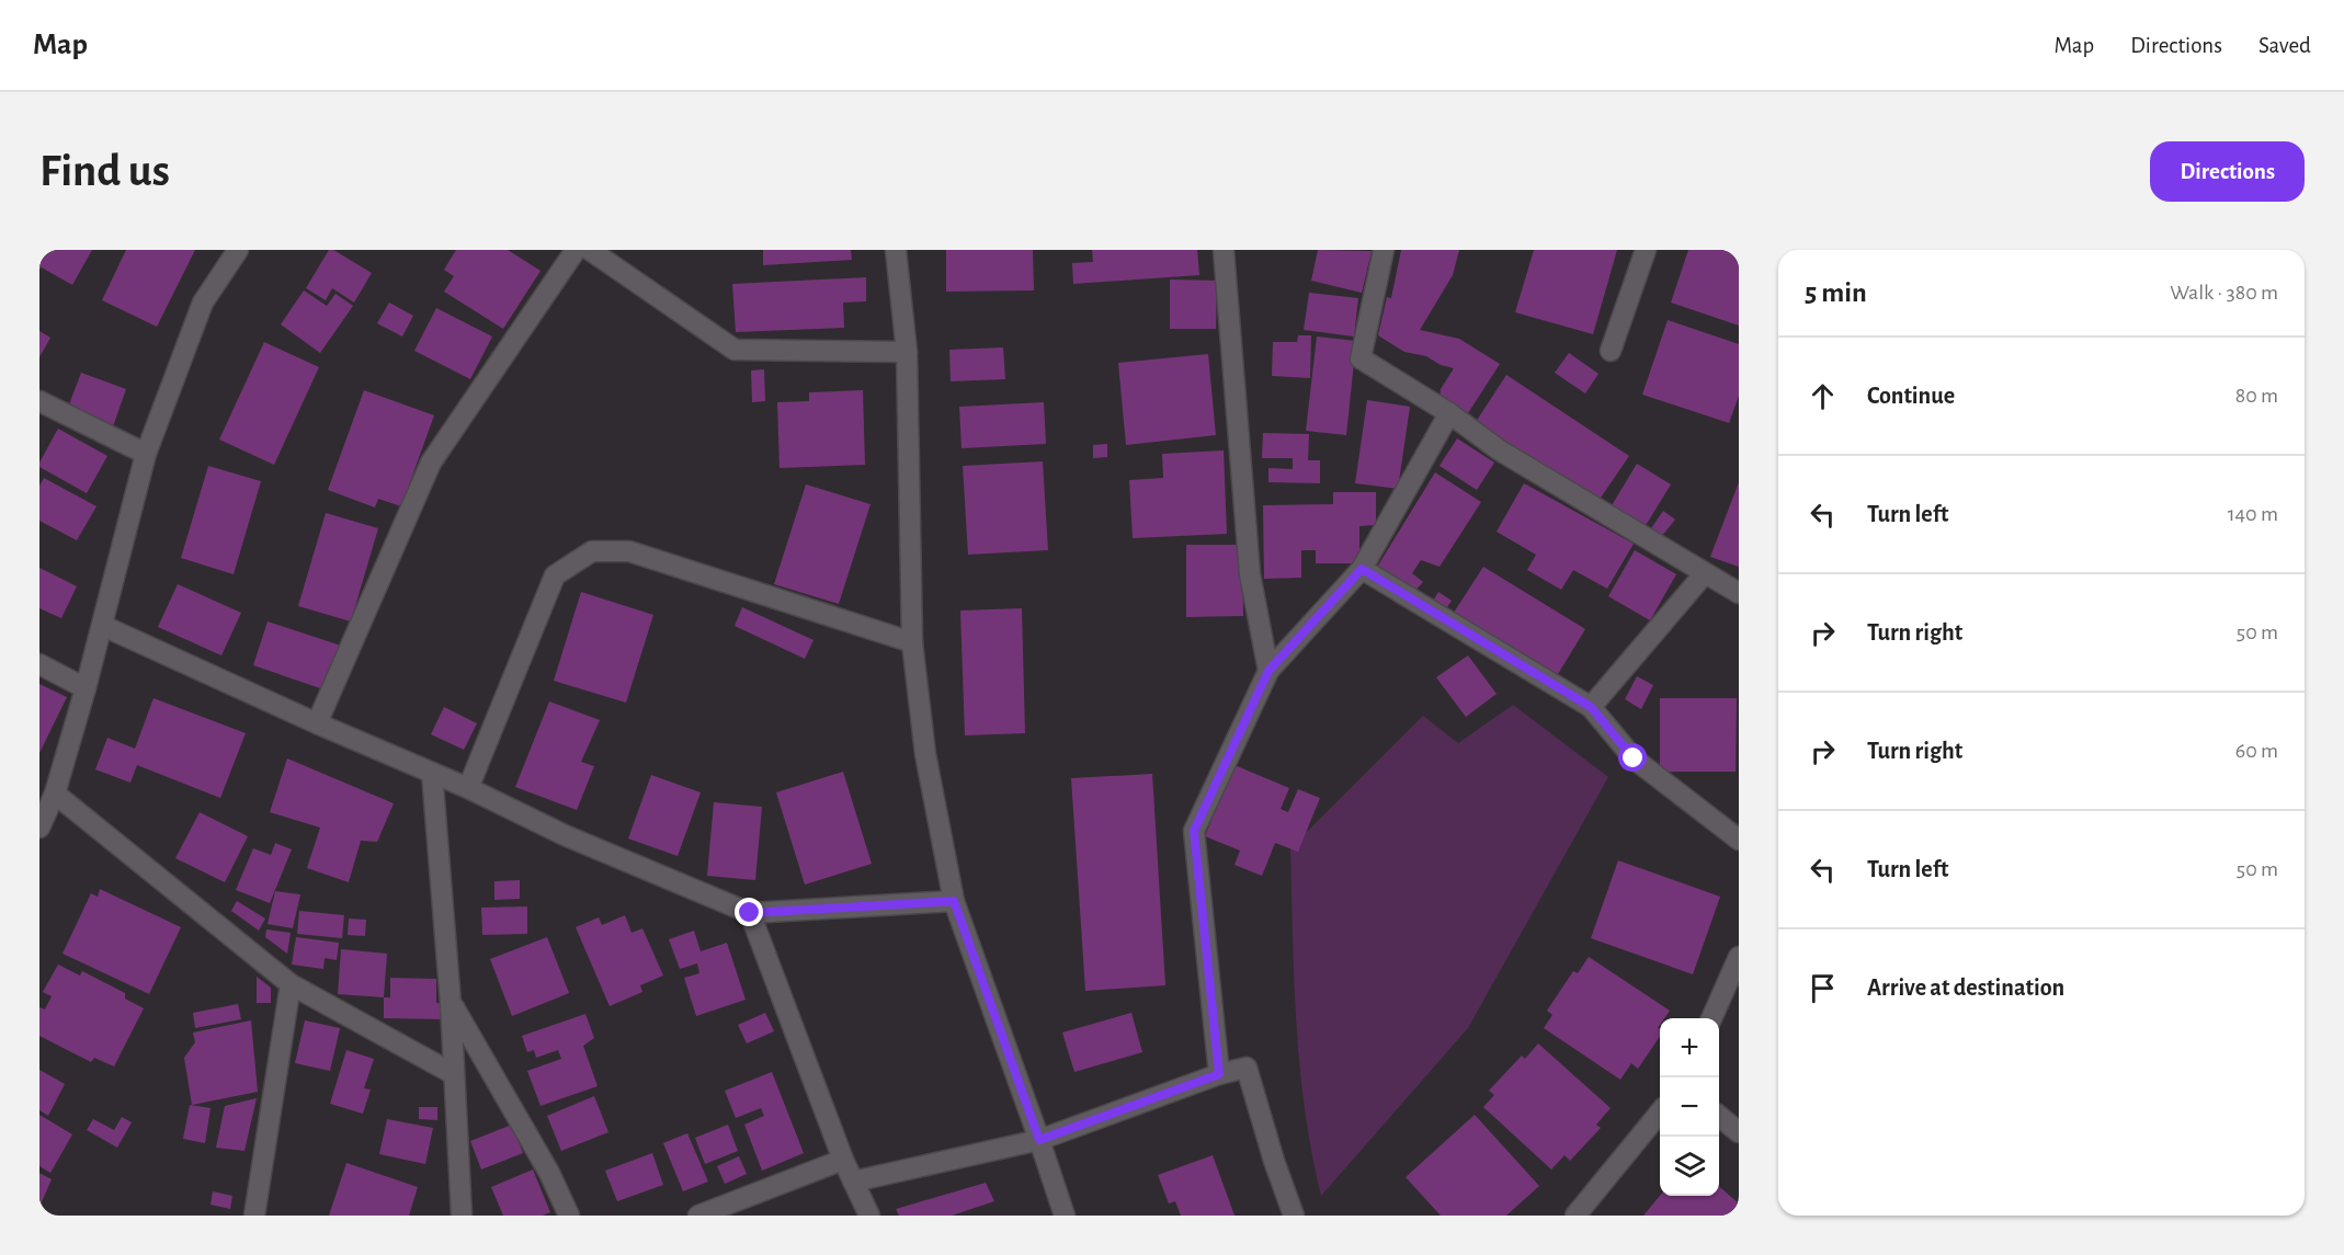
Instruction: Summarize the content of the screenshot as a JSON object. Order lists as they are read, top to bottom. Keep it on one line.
{"page":{"header":"Map","nav":["Map","Directions","Saved"],"buttons":"Directions","title":"Find us","heading":["5 min","Walk · 380 m"],"list":[["Continue","80 m"],["Turn left","140 m"],["Turn right","50 m"],["Turn right","60 m"],["Turn left","50 m"],"Arrive at destination"],"map_buttons":["+","−"]}}
